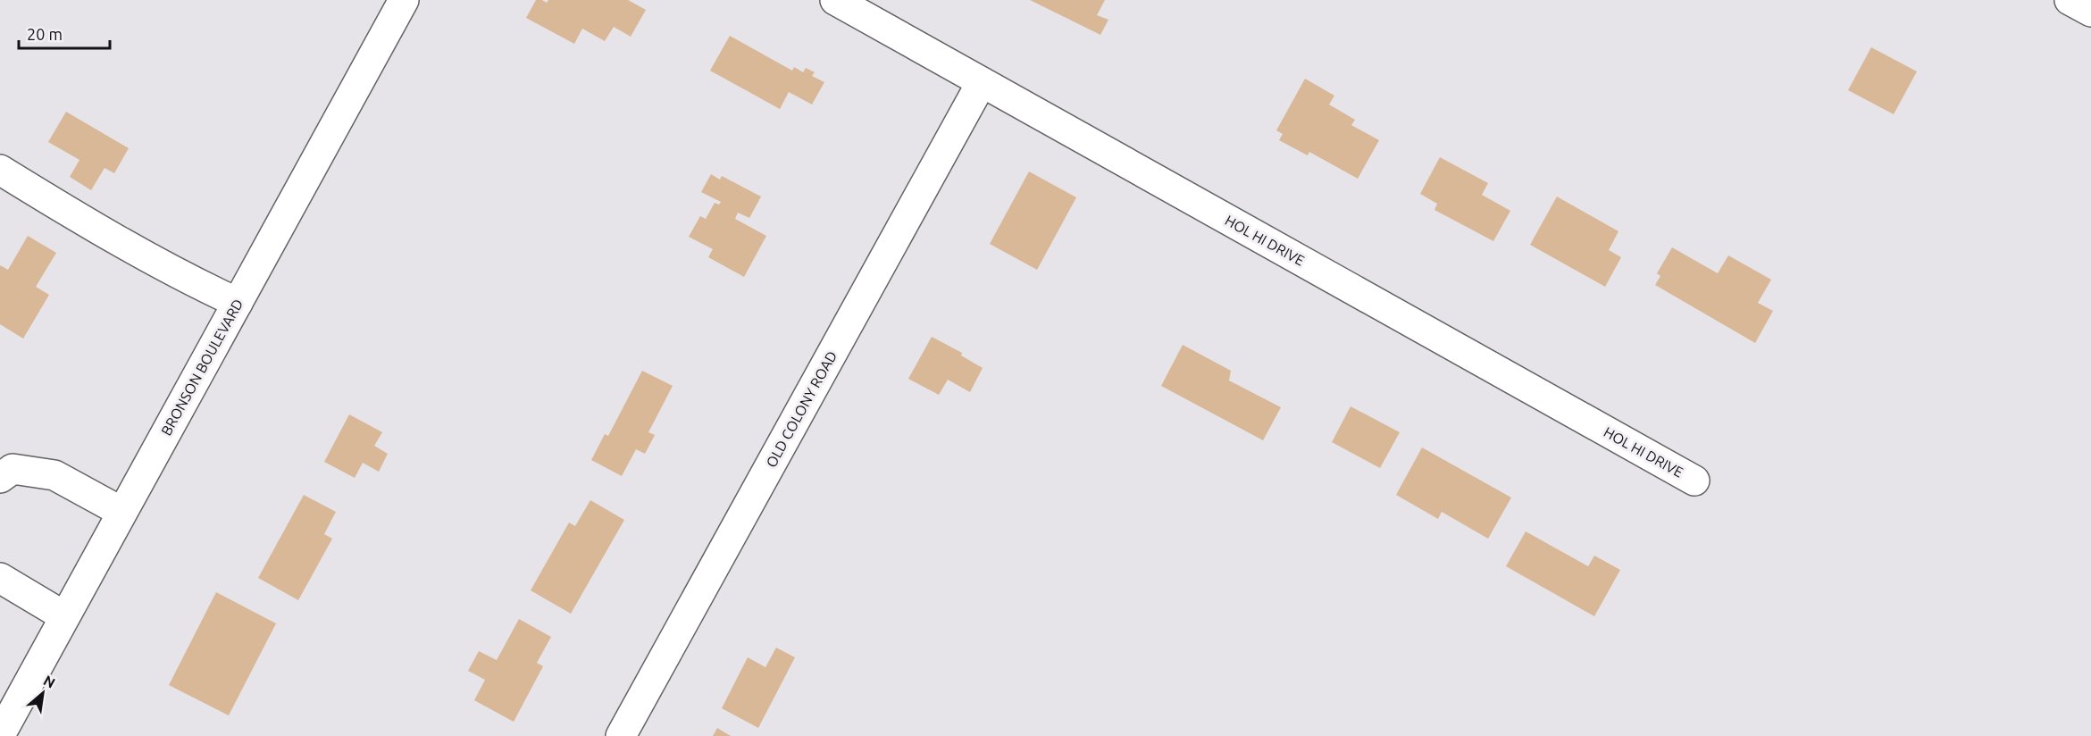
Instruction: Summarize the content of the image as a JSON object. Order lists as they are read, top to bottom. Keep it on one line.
{"streets":{"street":["HOL HI DRIVE","BRONSON BOULEVARD","OLD COLONY ROAD"]},"crossings":[["HOL HI DRIVE","OLD COLONY ROAD"]],"scale_bar":"20 m","north":"top right"}
